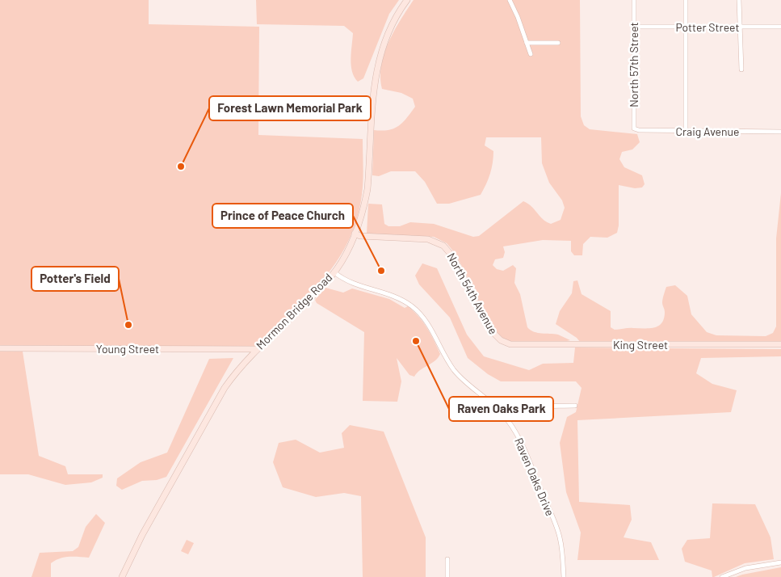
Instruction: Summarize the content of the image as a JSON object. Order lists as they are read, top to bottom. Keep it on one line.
{"streets":{"street":["Potter Street","North 57th Street","Craig Avenue","North 54th Avenue","Mormon Bridge Road","King Street","Young Street","Raven Oaks Drive"]},"crossings":[["Potter Street","North 57th Street"],["North 57th Street","Craig Avenue"],["North 54th Avenue","Mormon Bridge Road"],["North 54th Avenue","King Street"],["Mormon Bridge Road","Young Street"],["Mormon Bridge Road","Raven Oaks Drive"]],"places":["Forest Lawn Memorial Park","Prince of Peace Church","Potter's Field","Raven Oaks Park"]}
